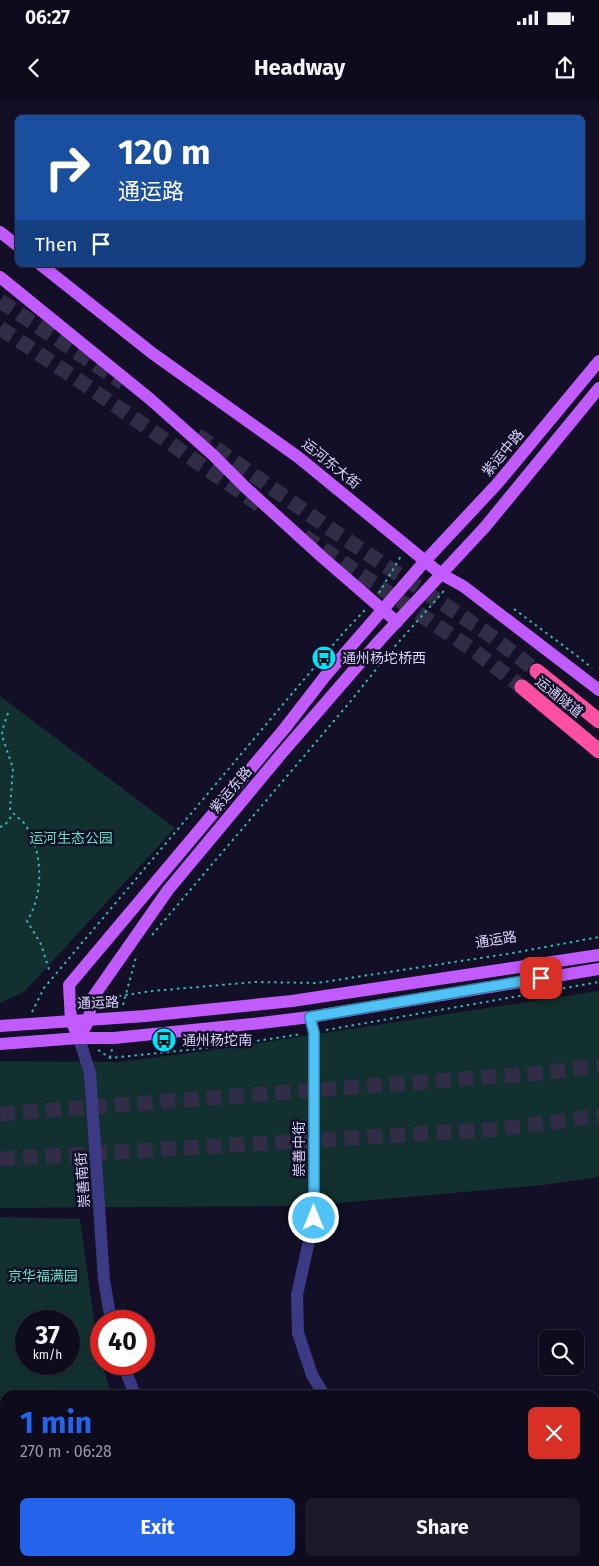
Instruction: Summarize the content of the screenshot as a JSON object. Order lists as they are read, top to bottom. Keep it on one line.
{"streets":{"highway":["运通隧道"],"main road":["紫运中路","运河东大街","紫运东路","通运路"],"street":["崇善中街","崇善南街"]},"crossings":[["紫运中路","运河东大街"],["紫运中路","紫运东路"],["运河东大街","紫运东路"],["紫运东路","通运路"],["紫运东路","崇善南街"]],"parks":["运河生态公园","京华福满园"],"places":{"bus stop":["通州杨坨桥西","通州杨坨南"]},"page":{"status":"06:27","header":"Headway","turn":["120 m","通运路"],"then":"Then","speed":"37 km/h","limit":"40","heading":["1 min","270 m · 06:28"],"buttons":["Exit","Share"]}}
